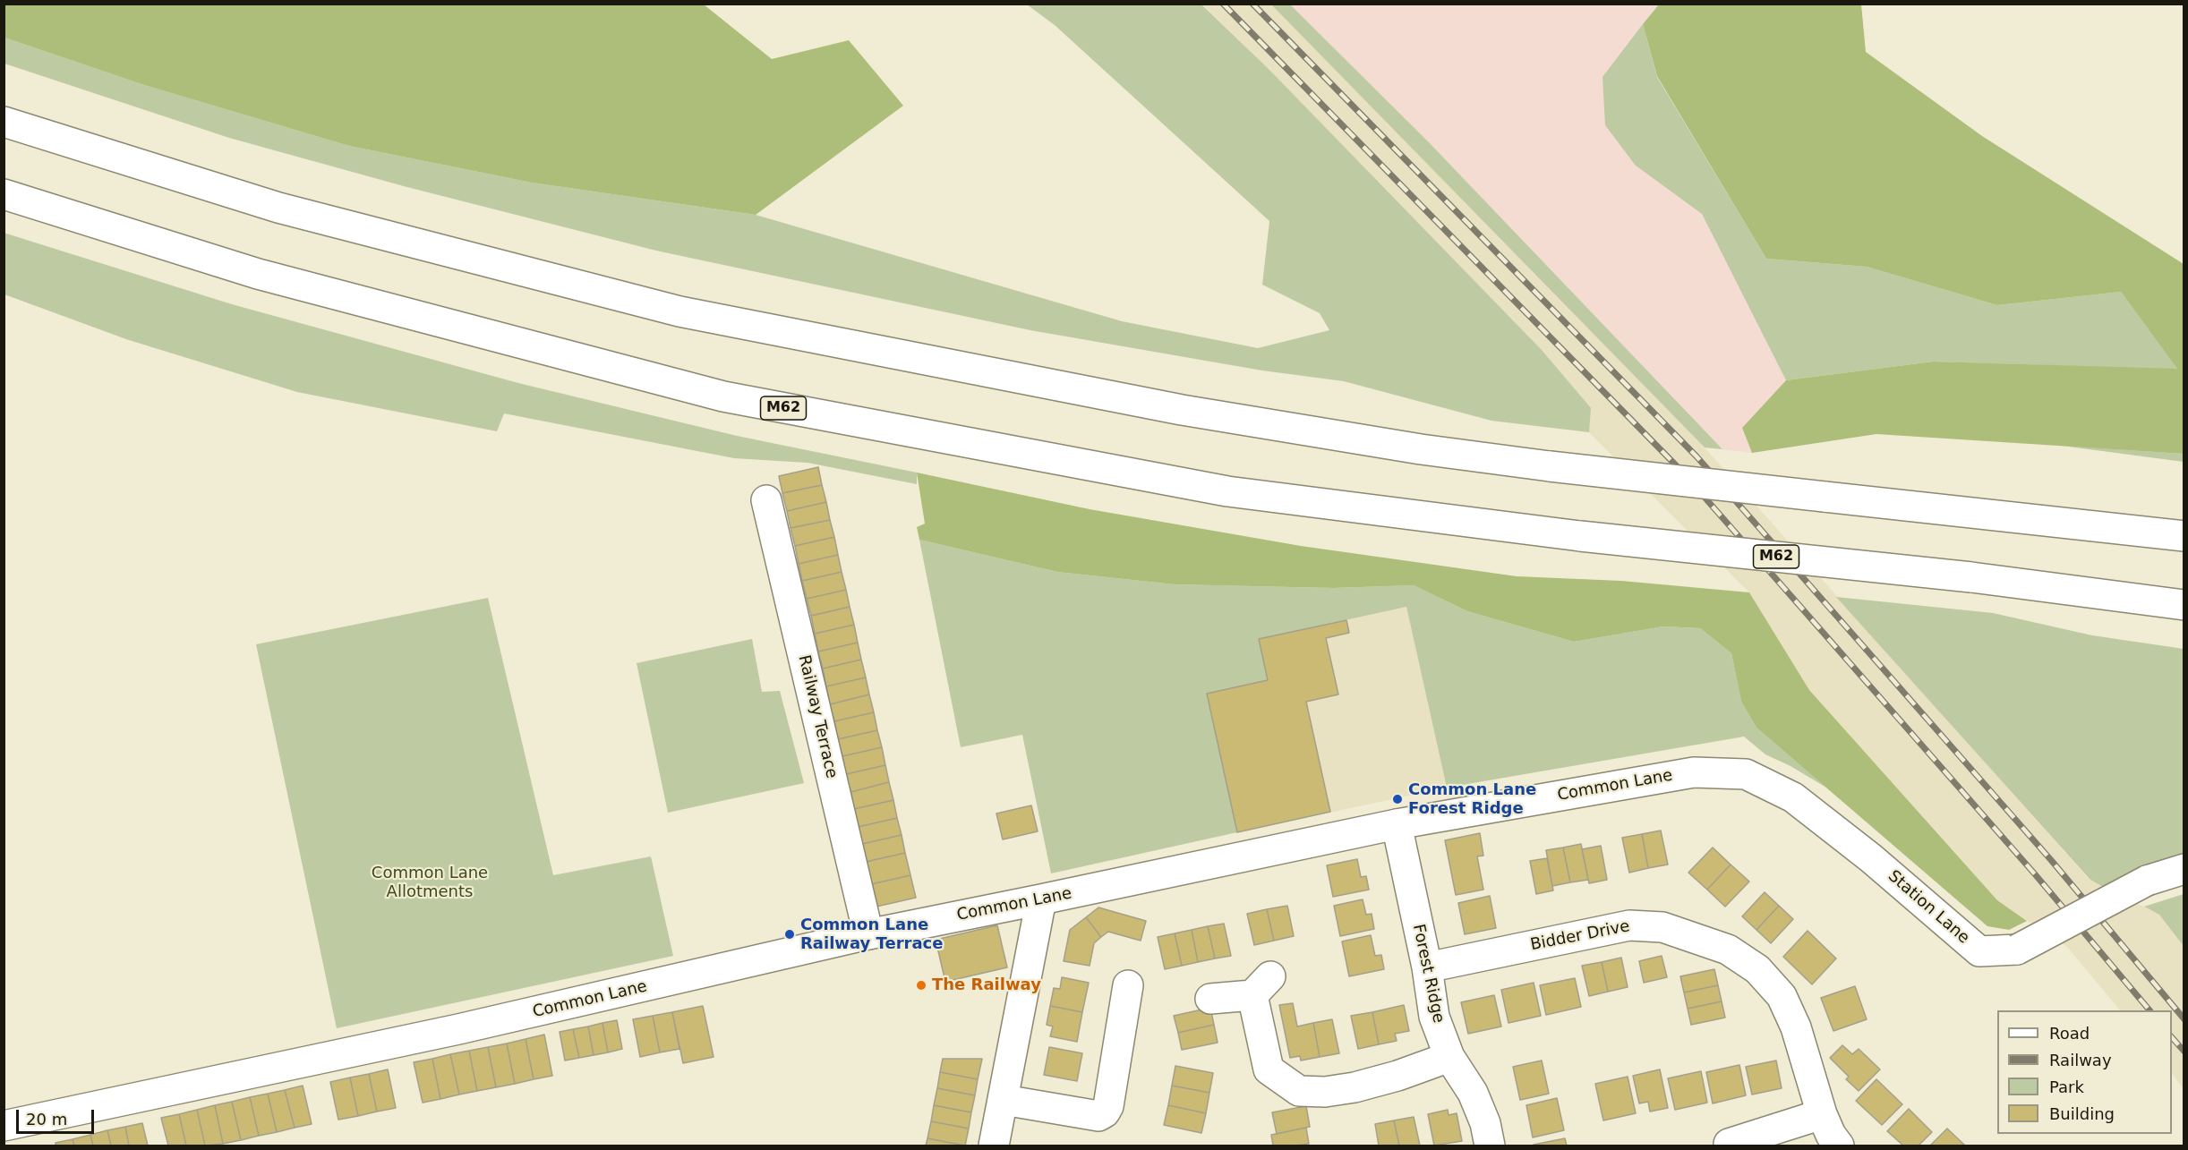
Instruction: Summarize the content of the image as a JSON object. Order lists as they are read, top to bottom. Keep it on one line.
{"streets":{"main road":["M62","Railway Terrace","Common Lane","Station Lane","Bidder Drive","Forest Ridge"]},"crossings":[["Railway Terrace","Common Lane"],["Common Lane","Station Lane"],["Common Lane","Forest Ridge"],["Bidder Drive","Forest Ridge"]],"parks":["Common Lane Allotments"],"places":["Common Lane Forest Ridge","Common Lane Railway Terrace","The Railway"],"legend":["Road","Railway","Park","Building"],"scale_bar":"20 m"}
